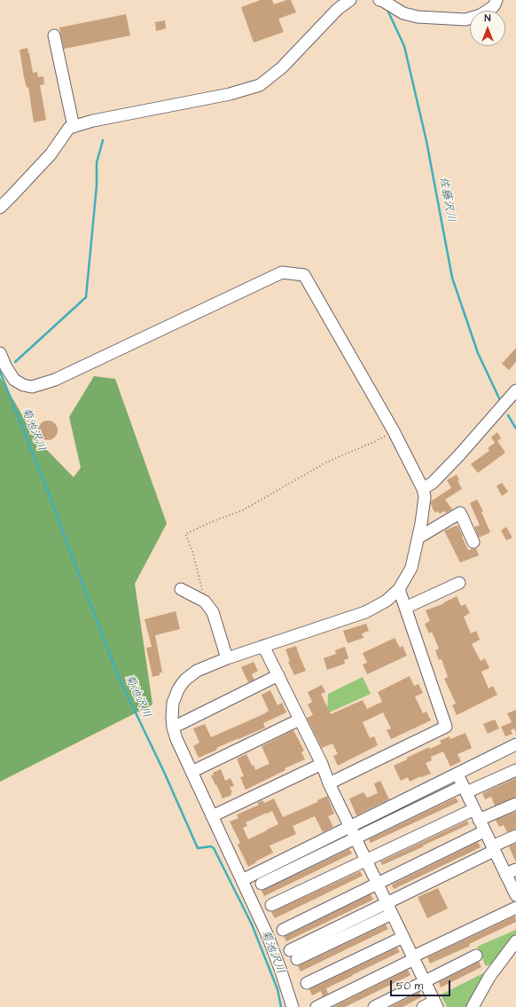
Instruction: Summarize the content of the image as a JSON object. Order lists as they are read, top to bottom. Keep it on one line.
{"water":["佐藤沢川","菊池沢川"],"scale_bar":"50 m","north":"top"}
